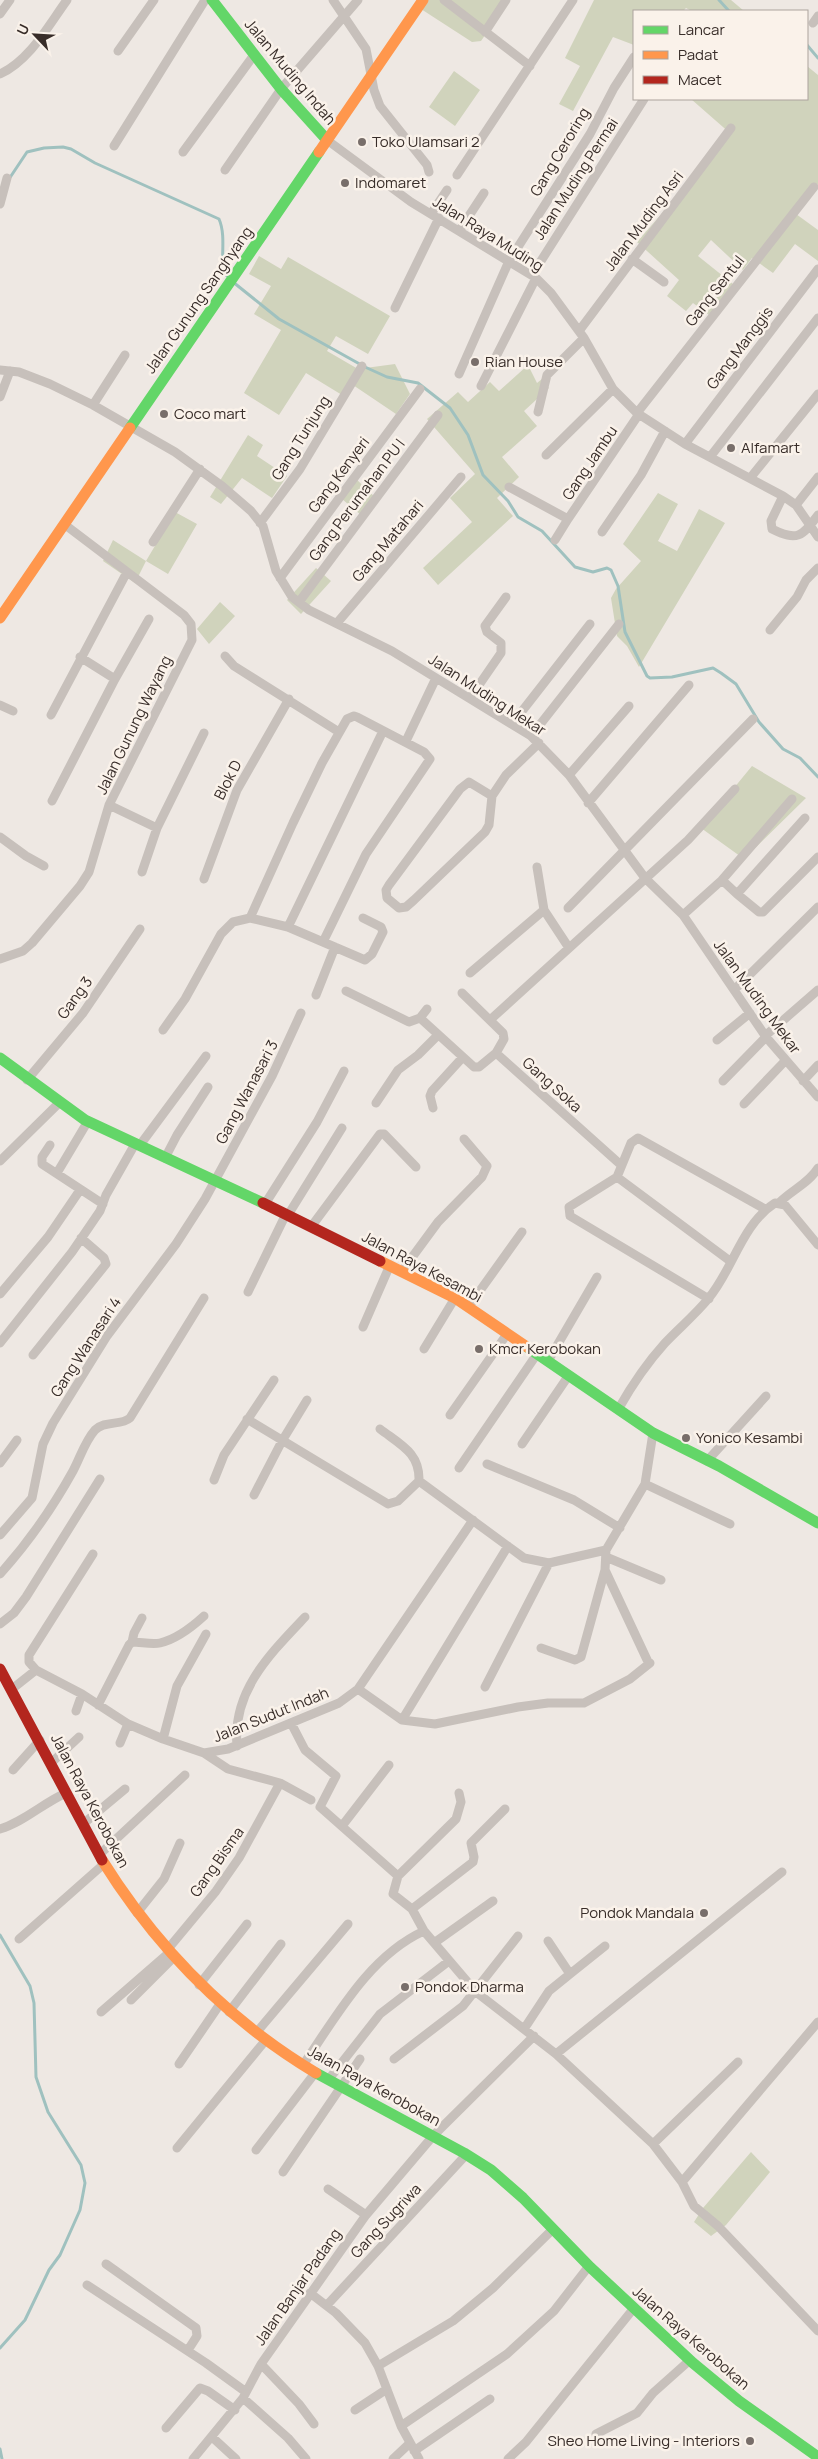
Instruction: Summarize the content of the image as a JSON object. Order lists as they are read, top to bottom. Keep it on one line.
{"streets":{"main road":["Jalan Muding Indah","Jalan Gunung Sanghyang","Jalan Raya Kesambi","Jalan Raya Kerobokan"],"street":["Gang Ceroring","Jalan Muding Permai","Jalan Muding Asri","Jalan Raya Muding","Gang Sentul","Gang Manggis","Gang Tunjung","Gang Jambu","Gang Kenyeri","Gang Perumahan PU I","Gang Matahari","Jalan Muding Mekar","Jalan Gunung Wayang","Blok D","Gang 3","Gang Soka","Gang Wanasari 3","Gang Wanasari 4","Jalan Sudut Indah","Gang Bisma","Gang Sugriwa","Jalan Banjar Padang"]},"crossings":[["Jalan Muding Indah","Jalan Raya Muding"],["Jalan Muding Indah","Jalan Gunung Sanghyang"],["Gang Ceroring","Jalan Raya Muding"],["Jalan Muding Permai","Jalan Raya Muding"],["Jalan Muding Asri","Jalan Raya Muding"],["Jalan Raya Muding","Gang Sentul"],["Jalan Raya Muding","Jalan Gunung Sanghyang"],["Jalan Raya Muding","Gang Manggis"],["Jalan Raya Muding","Gang Jambu"],["Gang Sentul","Gang Jambu"],["Jalan Gunung Sanghyang","Jalan Muding Mekar"],["Jalan Gunung Sanghyang","Jalan Gunung Wayang"],["Gang Tunjung","Jalan Muding Mekar"],["Gang Kenyeri","Jalan Muding Mekar"],["Gang Perumahan PU I","Jalan Muding Mekar"],["Gang Matahari","Jalan Muding Mekar"],["Gang 3","Jalan Raya Kesambi"],["Gang Wanasari 3","Jalan Raya Kesambi"],["Gang Wanasari 3","Gang Wanasari 4"],["Jalan Raya Kesambi","Gang Wanasari 4"],["Jalan Raya Kerobokan","Gang Bisma"],["Jalan Raya Kerobokan","Jalan Banjar Padang"]],"places":["Toko Ulamsari 2","Indomaret","Rian House","Coco mart","Alfamart","Kmcr Kerobokan","Yonico Kesambi","Pondok Mandala","Pondok Dharma","Sheo Home Living - Interiors"],"legend":["Lancar","Padat","Macet"],"north":"top left"}
